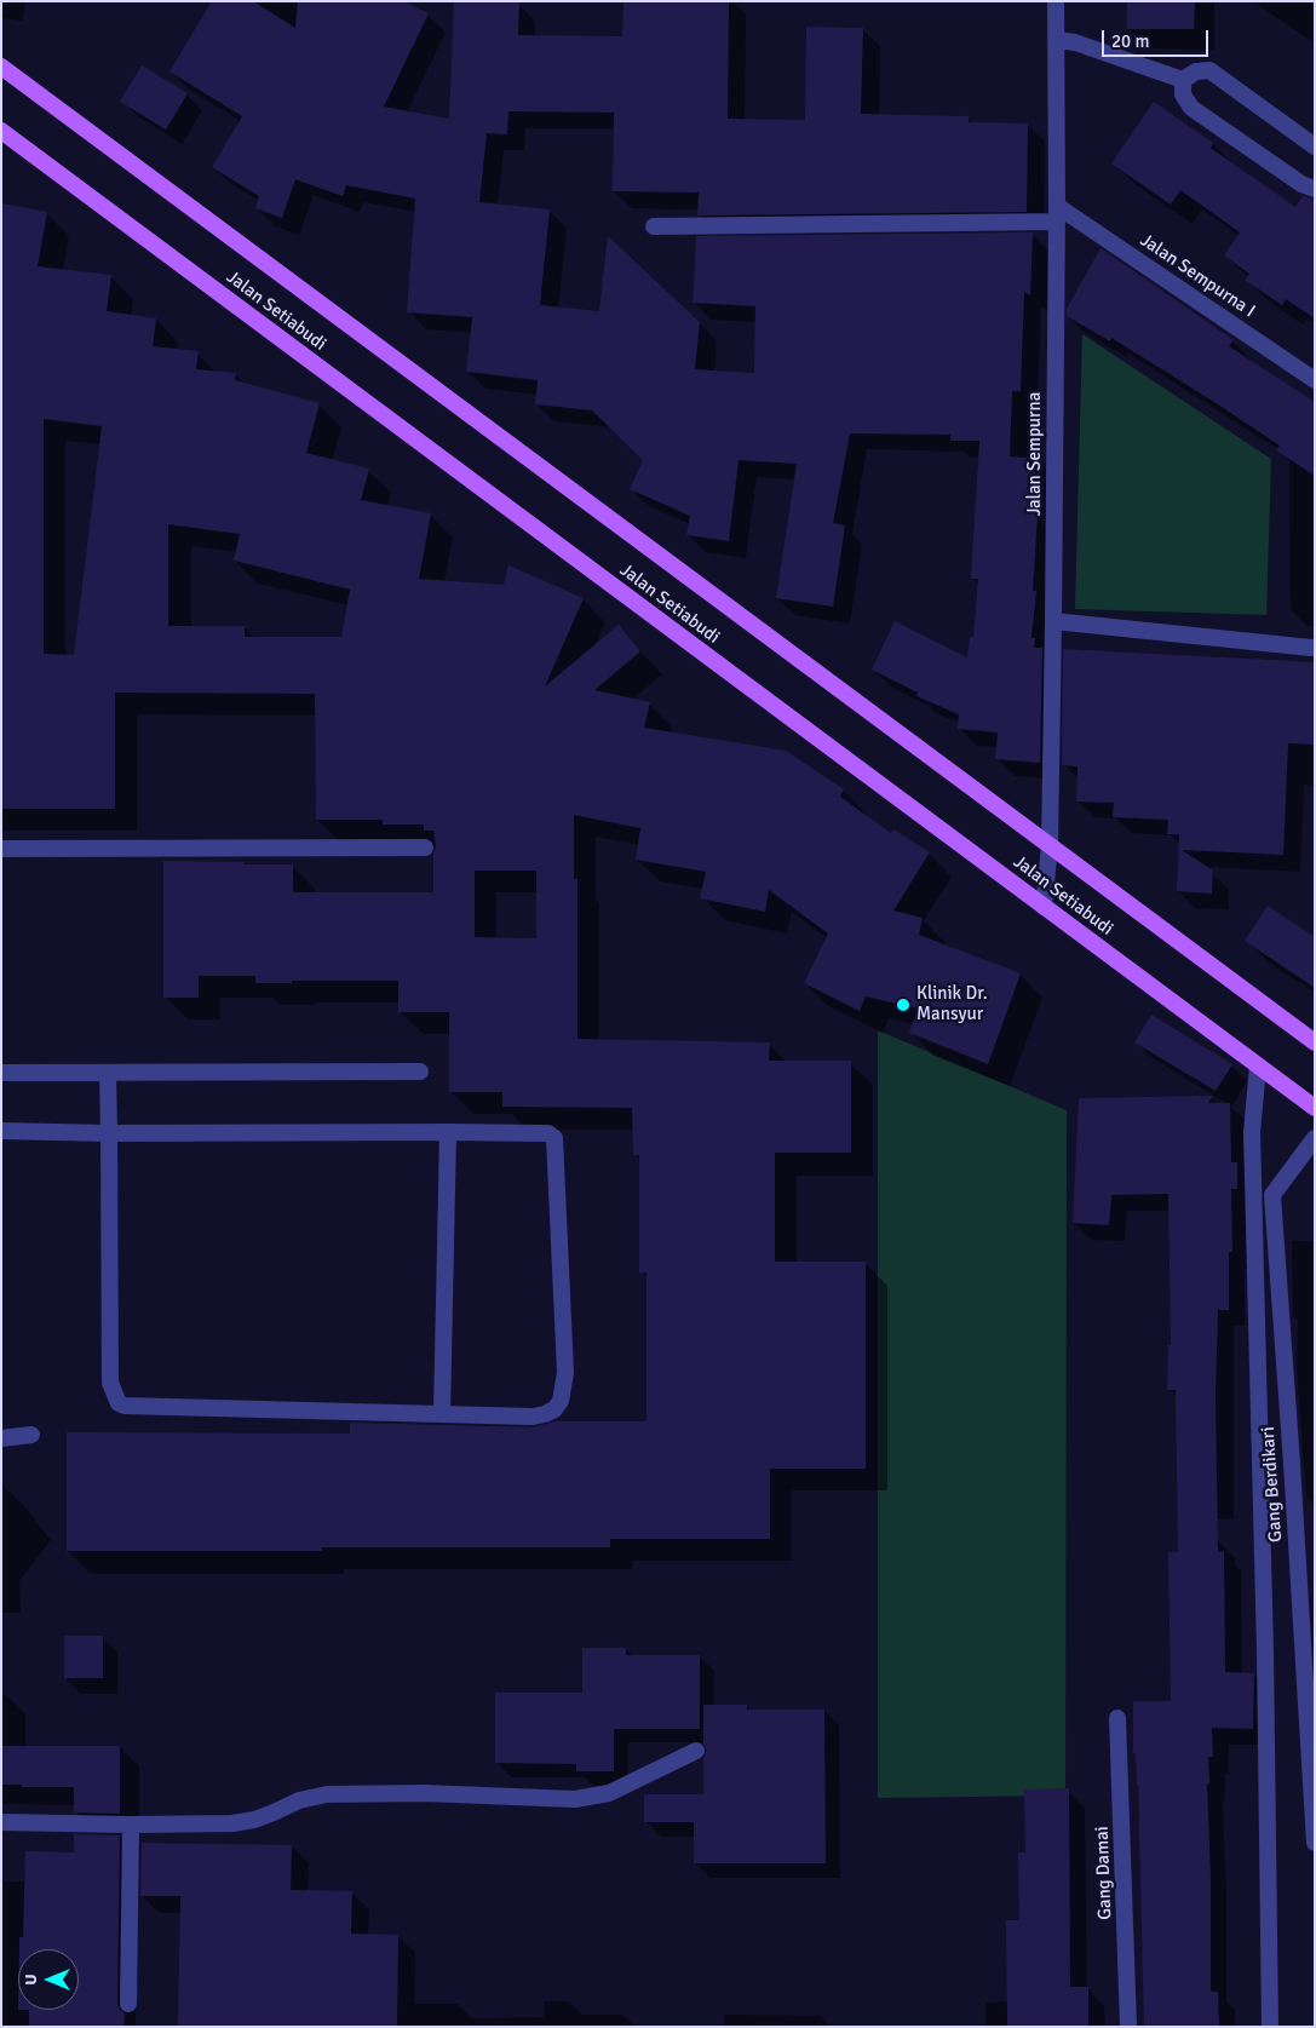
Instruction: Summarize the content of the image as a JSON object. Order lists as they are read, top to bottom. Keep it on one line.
{"streets":{"main road":["Jalan Setiabudi"],"street":["Jalan Sempurna I","Jalan Sempurna","Gang Berdikari","Gang Damai"]},"crossings":[["Jalan Sempurna I","Jalan Sempurna"],["Jalan Setiabudi","Jalan Sempurna"]],"places":["Klinik Dr. Mansyur"],"scale_bar":"20 m","north":"left"}
